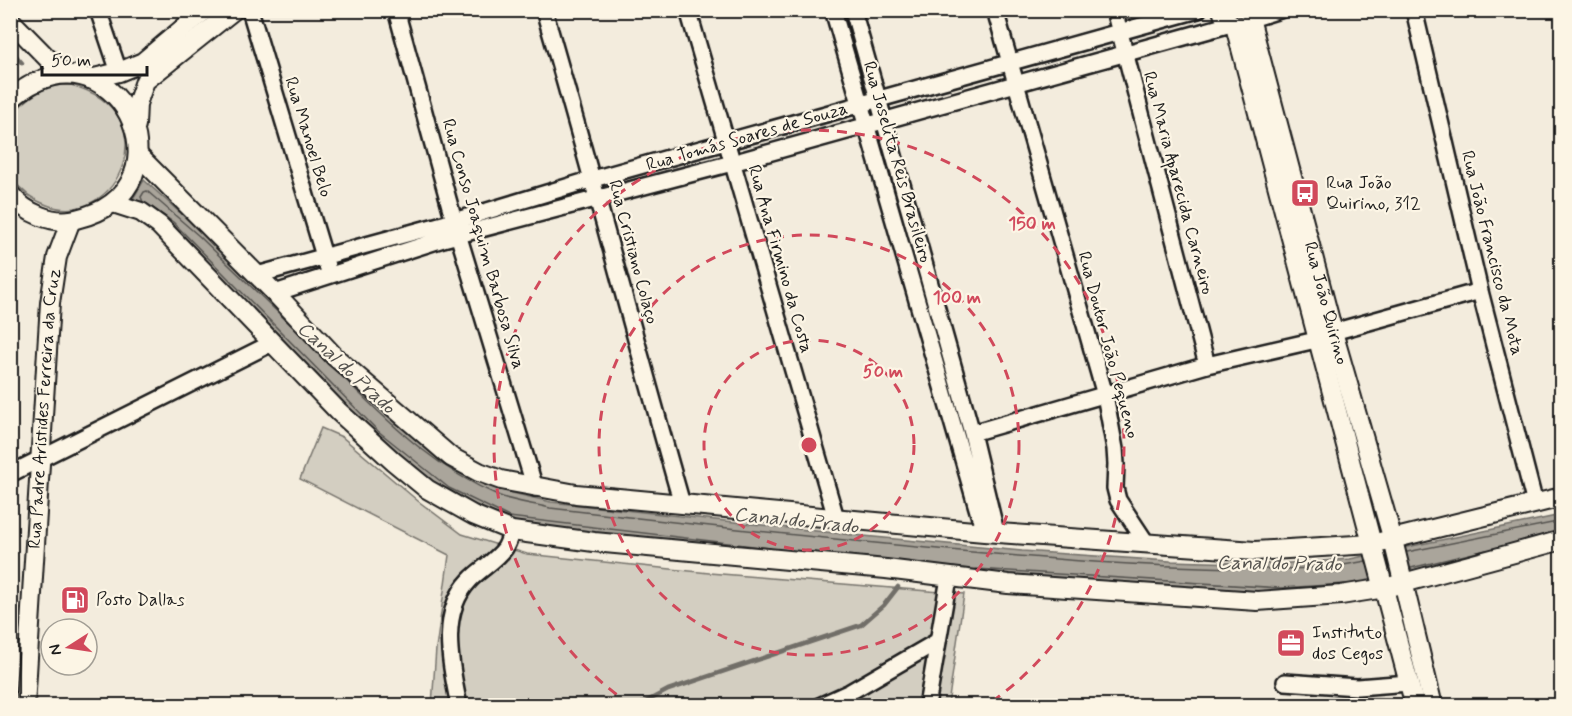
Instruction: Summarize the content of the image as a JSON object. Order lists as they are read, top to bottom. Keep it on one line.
{"streets":{"main road":["Rua João Quirino","Rua Padre Aristides Ferreira da Cruz"],"street":["Rua Manoel Belo","Rua Tomás Soares de Souza","Rua Joselita Reis Brasileiro","Rua Maria Aparecida Carneiro","Rua Conso Joaquim Barbosa Silva","Rua Cristiano Colaço","Rua João Francisco da Mota","Rua Ana Firmino da Costa","Rua Doutor João Pequeno"]},"crossings":[["Rua Manoel Belo","Rua Tomás Soares de Souza"],["Rua Tomás Soares de Souza","Rua Joselita Reis Brasileiro"],["Rua Tomás Soares de Souza","Rua Maria Aparecida Carneiro"],["Rua Tomás Soares de Souza","Rua Conso Joaquim Barbosa Silva"],["Rua Tomás Soares de Souza","Rua Cristiano Colaço"],["Rua Tomás Soares de Souza","Rua Ana Firmino da Costa"],["Rua Tomás Soares de Souza","Rua João Quirino"],["Rua Tomás Soares de Souza","Rua Doutor João Pequeno"]],"water":["Canal do Prado"],"places":{"bus stop":["Rua João Quirino, 312"],"fuel station":["Posto Dallas"],"office":["Instituto dos Cegos"]},"scale_bar":"50 m","north":"left","rings":["150 m","100 m","50 m"]}
